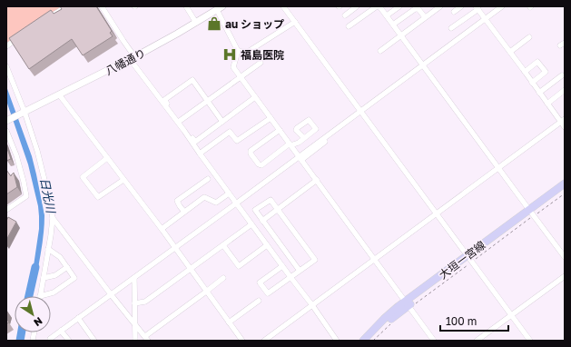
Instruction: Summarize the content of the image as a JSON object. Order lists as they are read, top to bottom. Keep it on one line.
{"streets":{"main road":["大垣一宮線"],"street":["八幡通り"]},"water":["日光川"],"places":{"shop":["au ショップ"],"hospital":["福島医院"]},"scale_bar":"100 m","north":"bottom right"}
